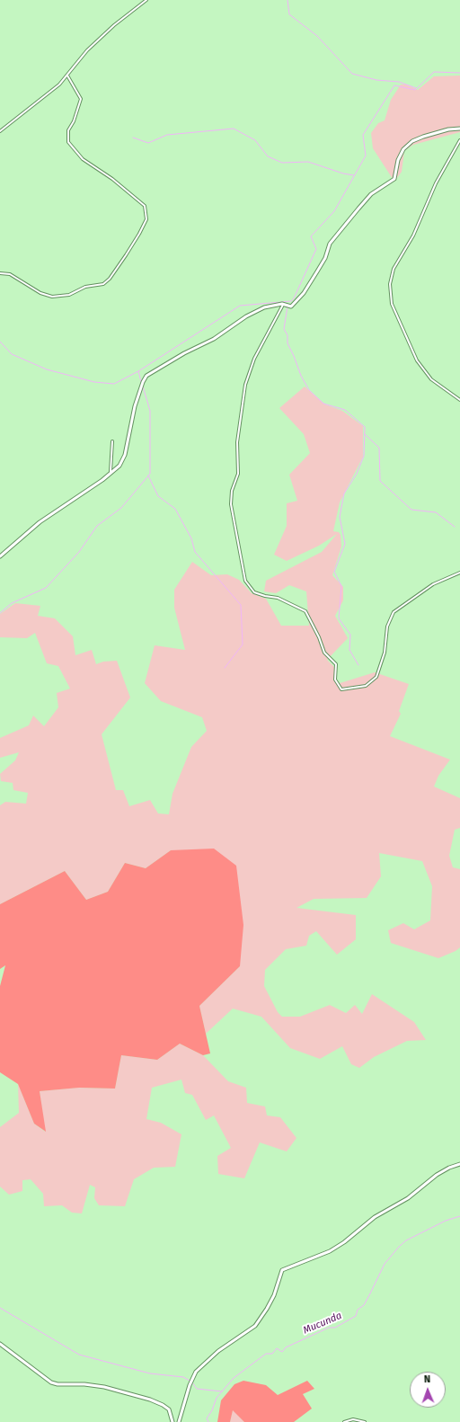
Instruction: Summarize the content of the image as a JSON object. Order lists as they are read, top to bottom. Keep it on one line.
{"water":["Mucunda"],"north":"top"}
